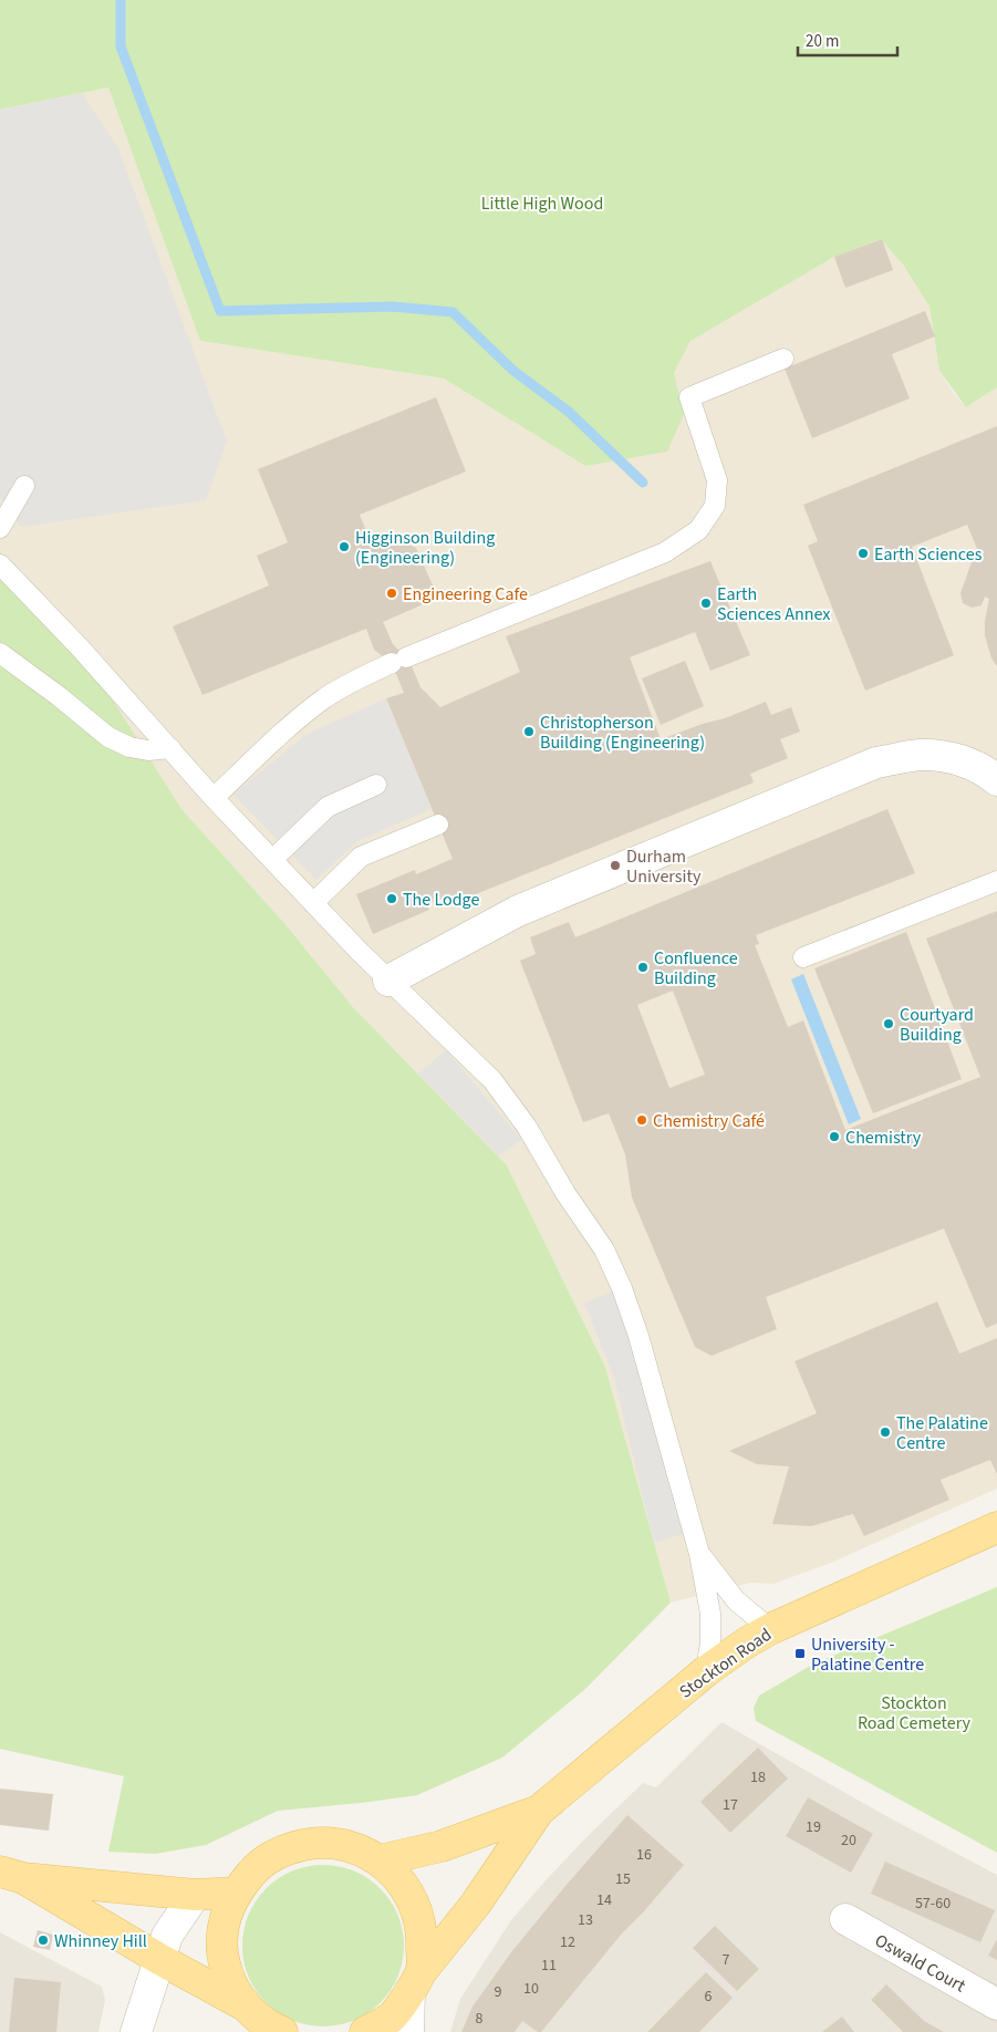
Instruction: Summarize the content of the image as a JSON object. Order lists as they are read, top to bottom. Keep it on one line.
{"streets":{"main road":["Stockton Road"],"street":["Oswald Court"]},"parks":["Little High Wood","Stockton Road Cemetery"],"places":{"other":["Higginson Building (Engineering)","Earth Sciences","Engineering Cafe","Earth Sciences Annex","Christopherson Building (Engineering)","Durham University","The Lodge","Confluence Building","Courtyard Building","Chemistry Café","Chemistry","The Palatine Centre","Whinney Hill"],"transit":["University - Palatine Centre"]},"house_numbers":["18","17","19","20","16","15","14","57-60","13","12","7","11","10","9","6","8"],"scale_bar":"20 m"}
